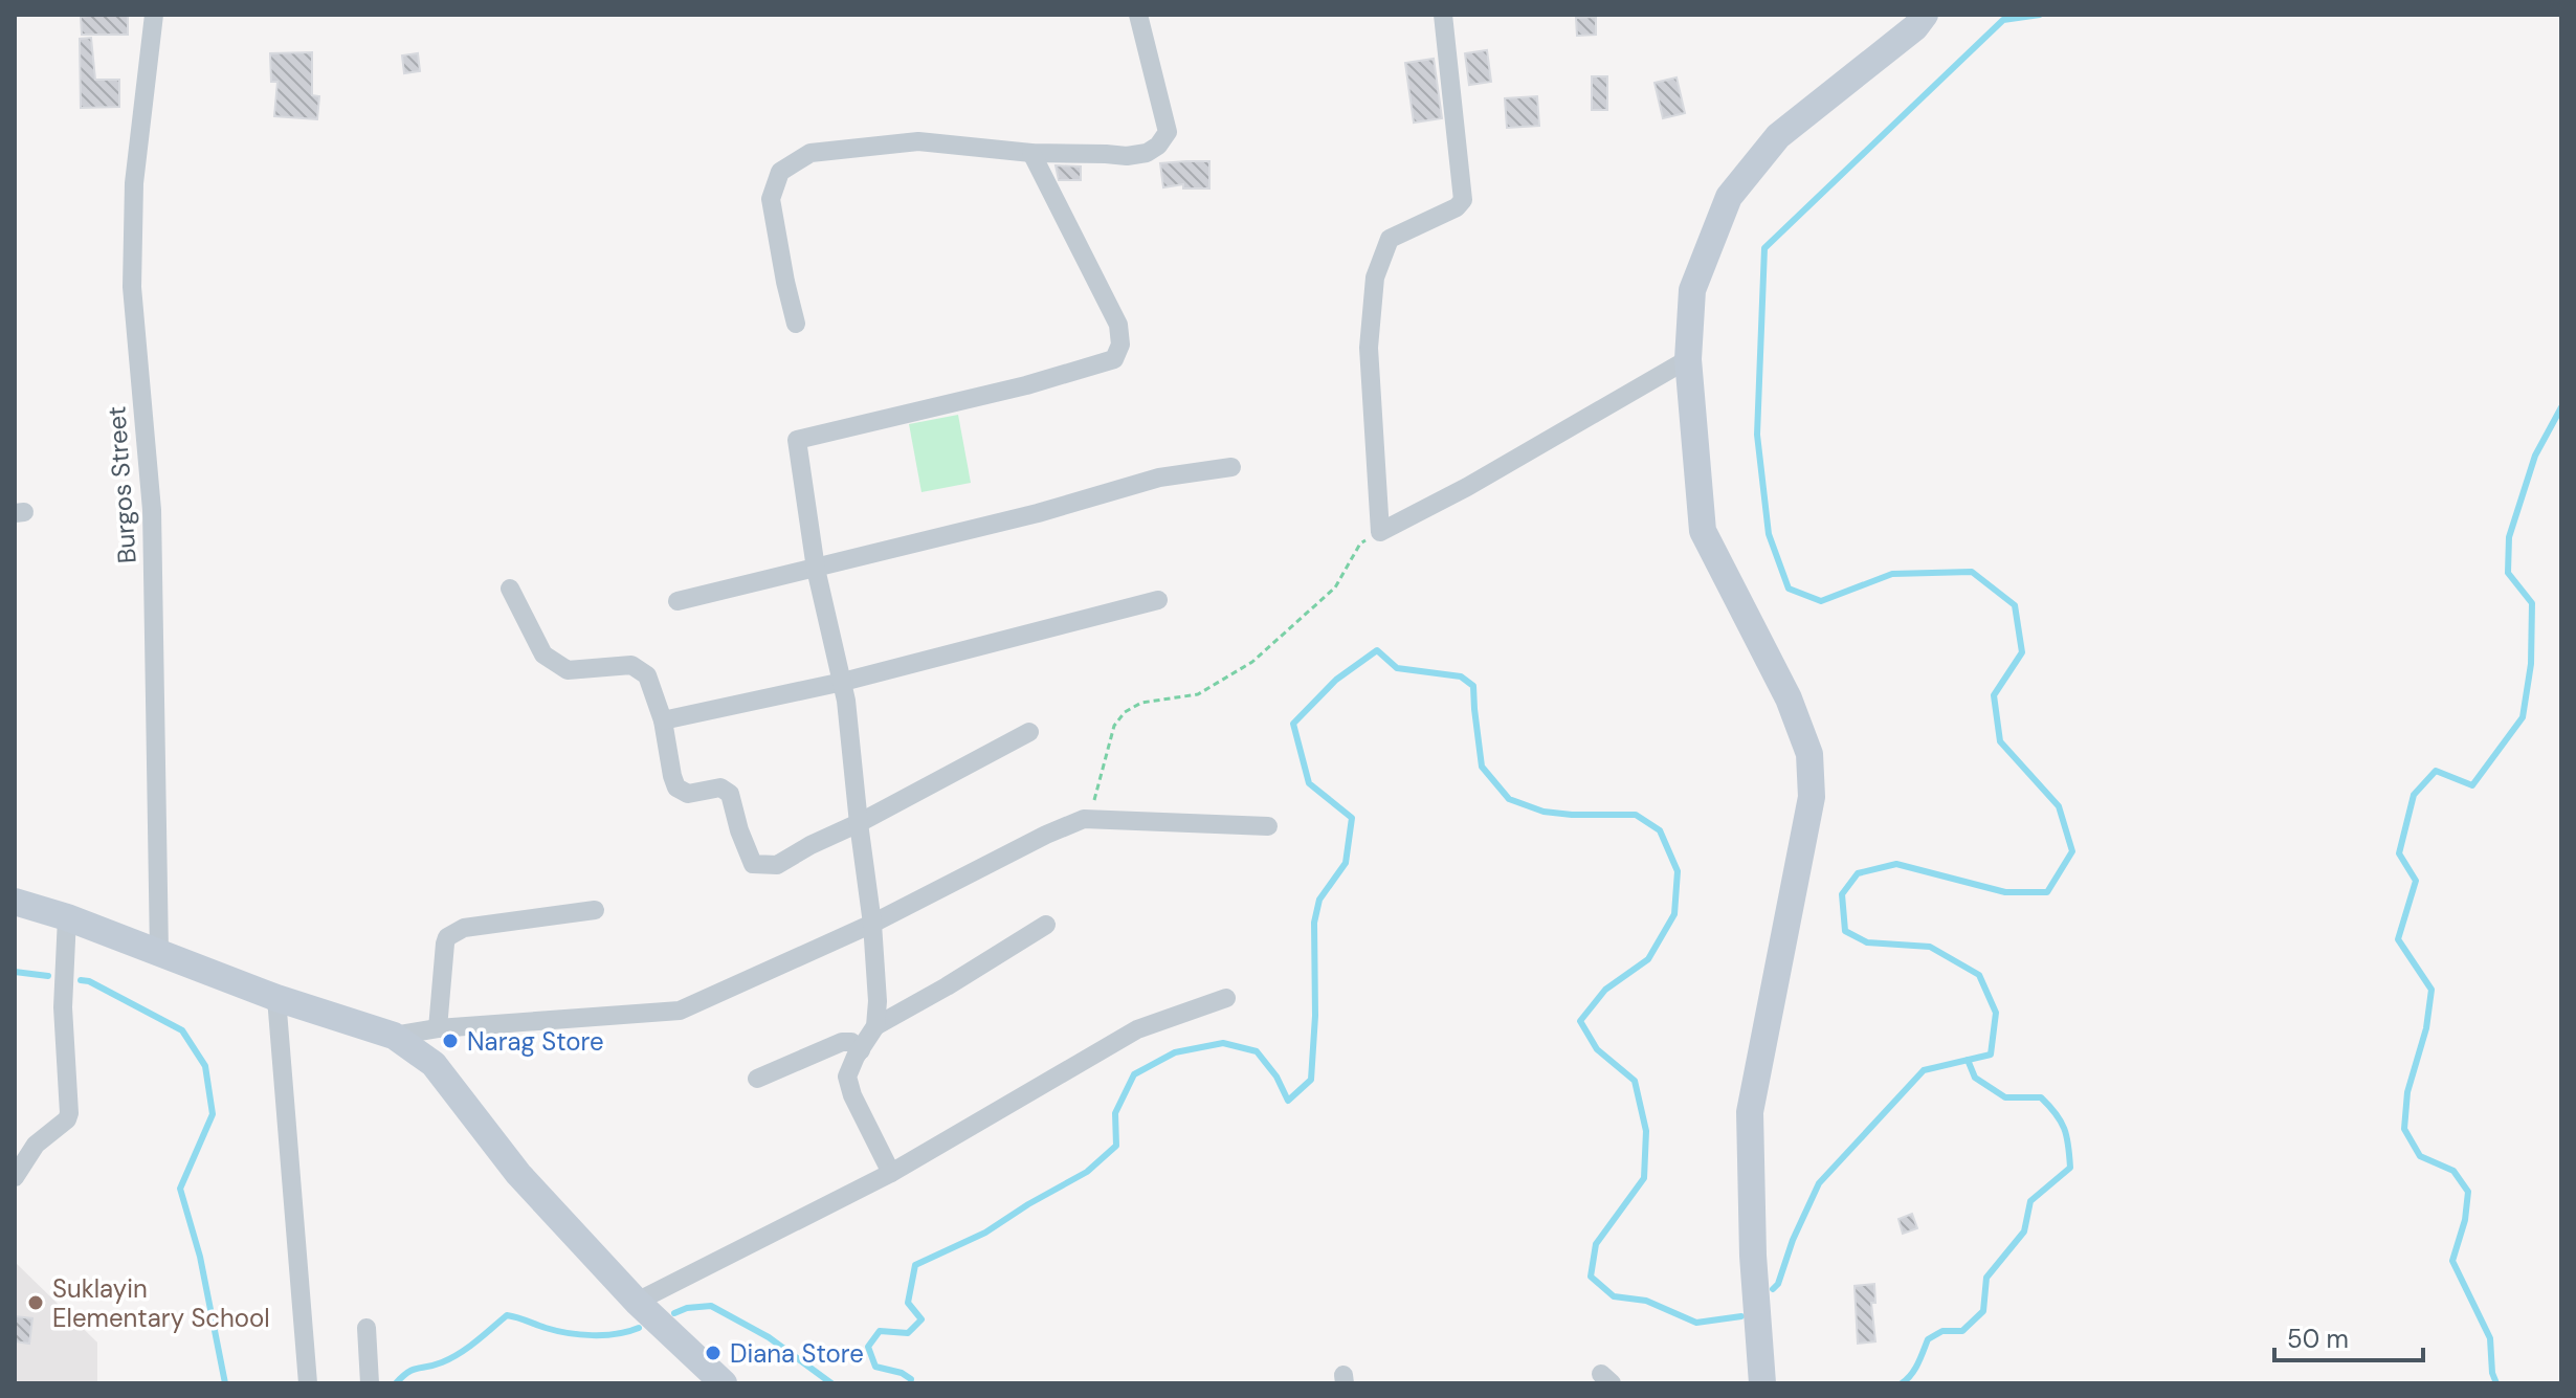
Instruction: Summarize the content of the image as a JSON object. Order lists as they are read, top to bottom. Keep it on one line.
{"streets":{"street":["Burgos Street"]},"places":["Narag Store","Suklayin Elementary School","Diana Store"],"scale_bar":"50 m"}
